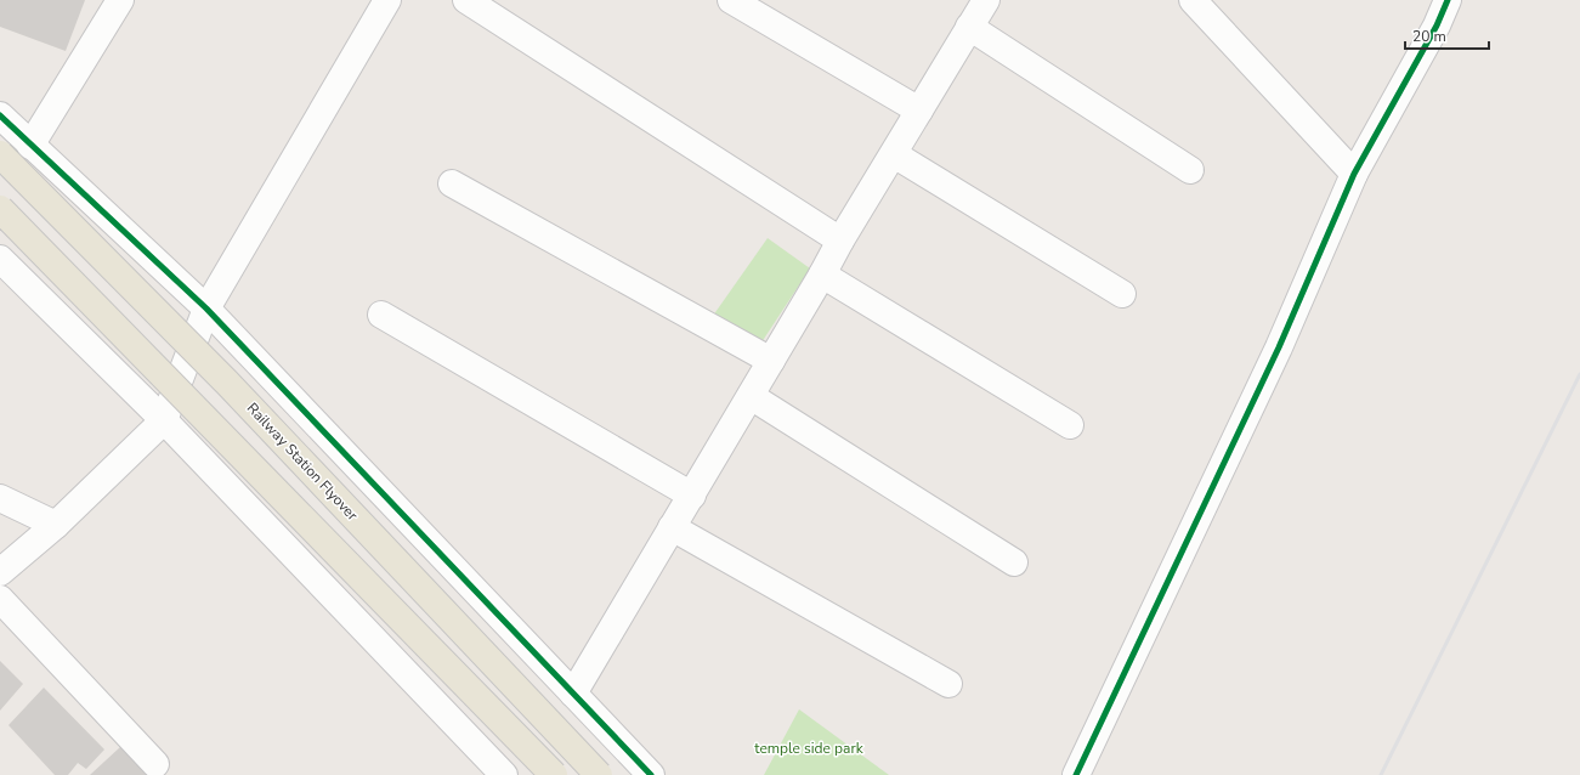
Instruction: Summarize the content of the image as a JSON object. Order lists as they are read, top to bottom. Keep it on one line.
{"streets":{"main road":["Railway Station Flyover"]},"parks":["temple side park"],"scale_bar":"20 m"}
